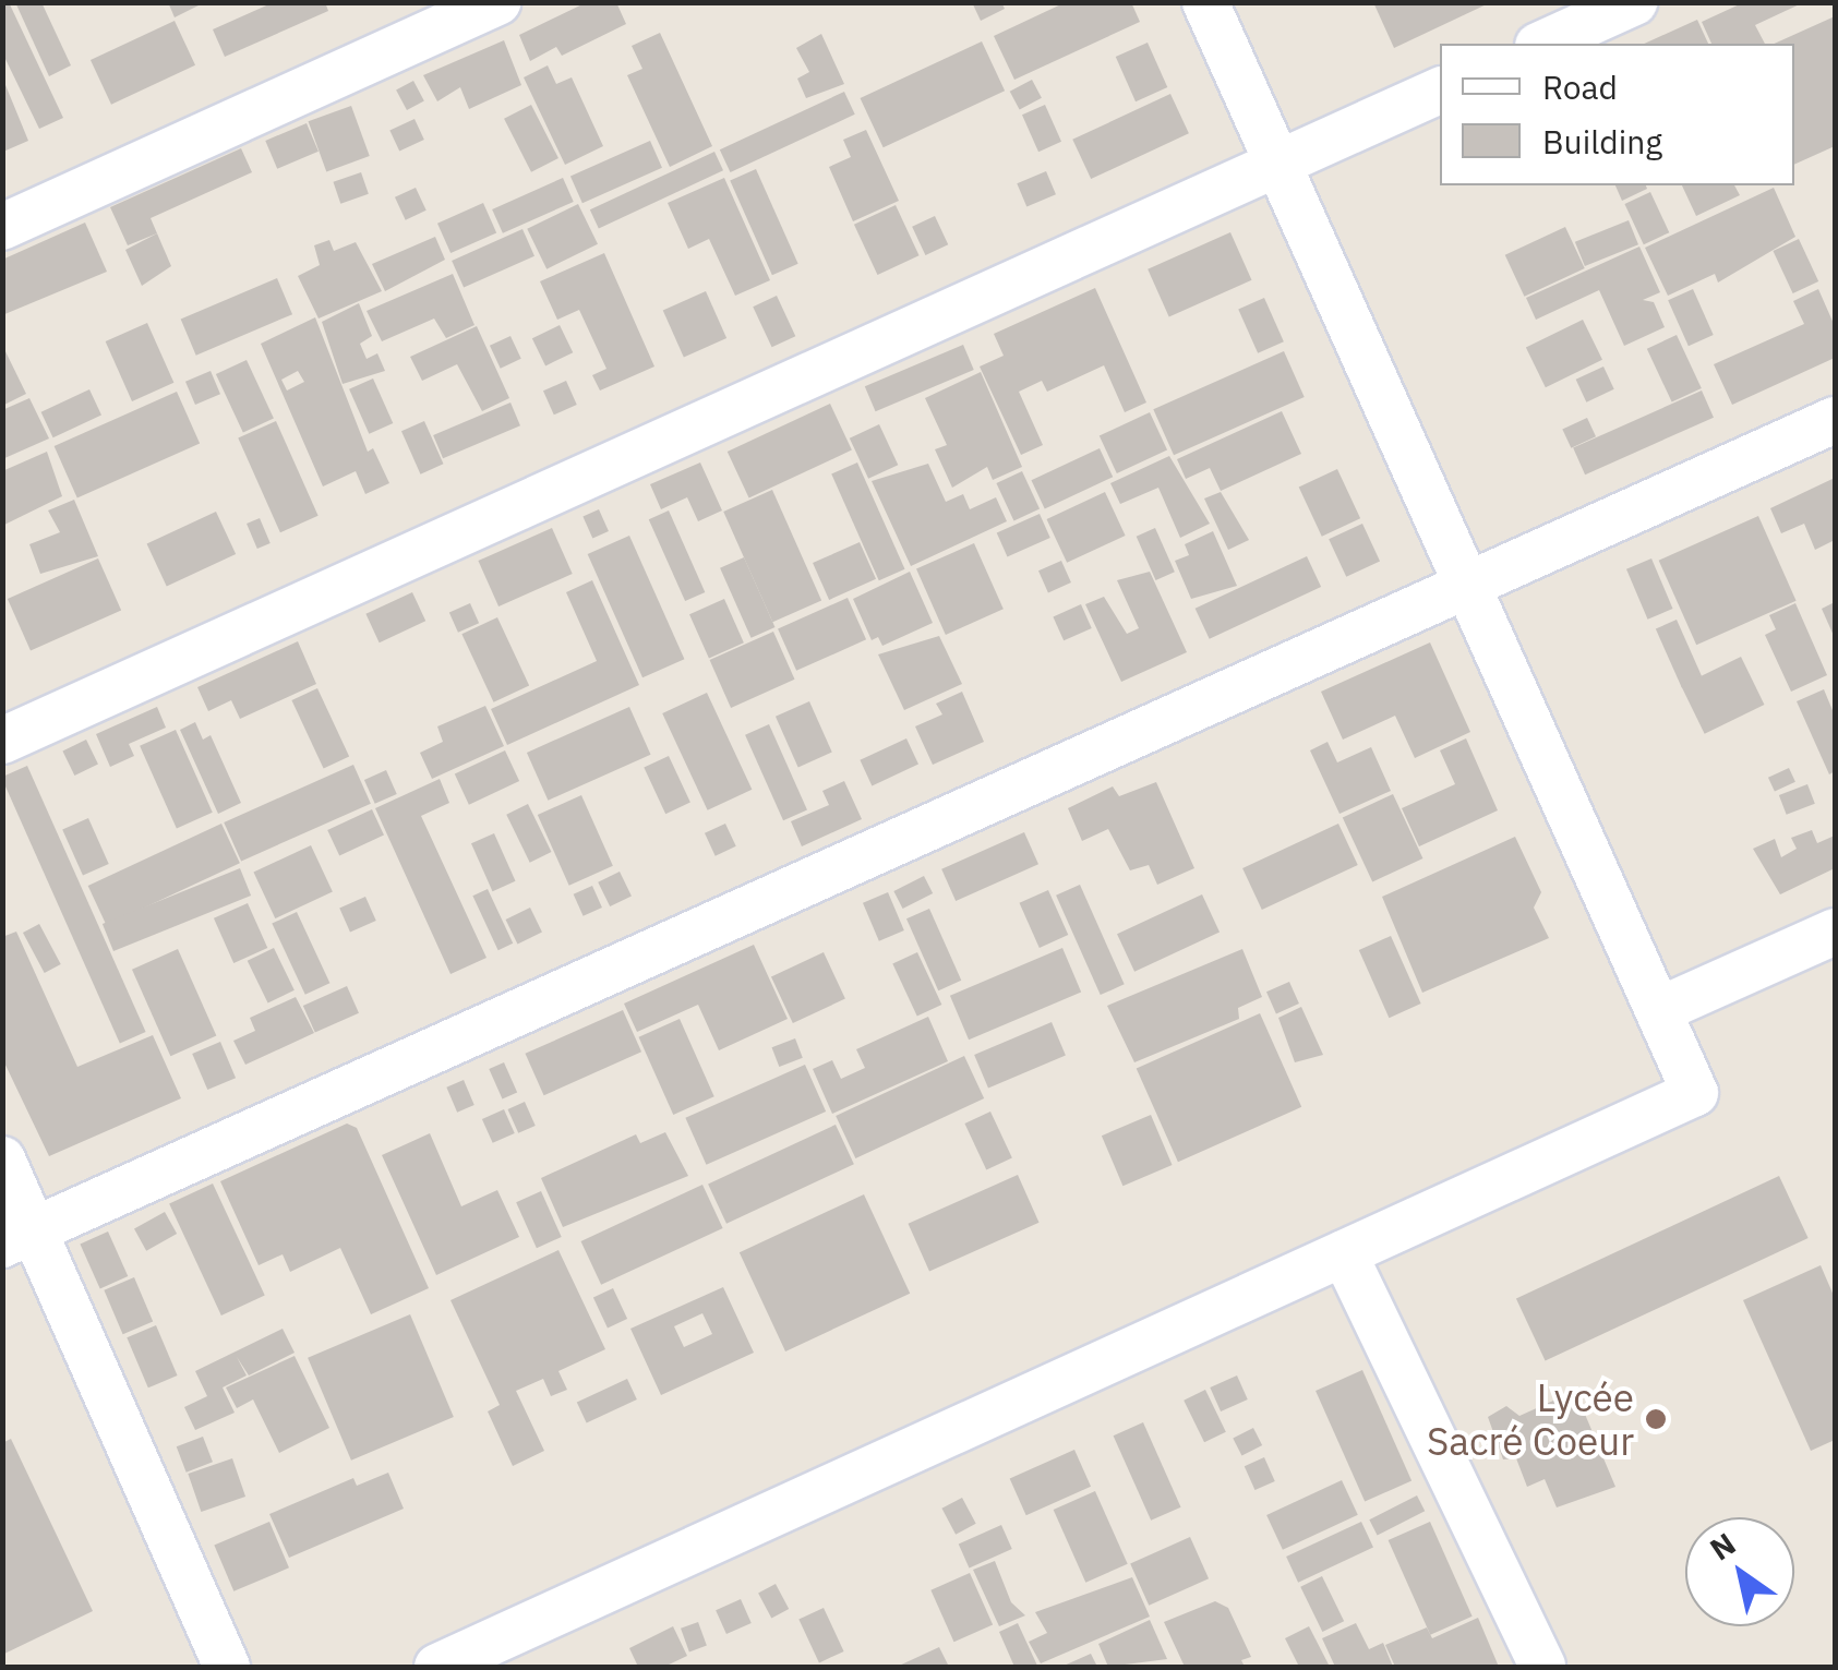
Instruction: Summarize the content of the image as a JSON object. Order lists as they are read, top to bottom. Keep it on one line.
{"places":["Lycée Sacré Coeur"],"legend":["Road","Building"],"north":"top left"}
